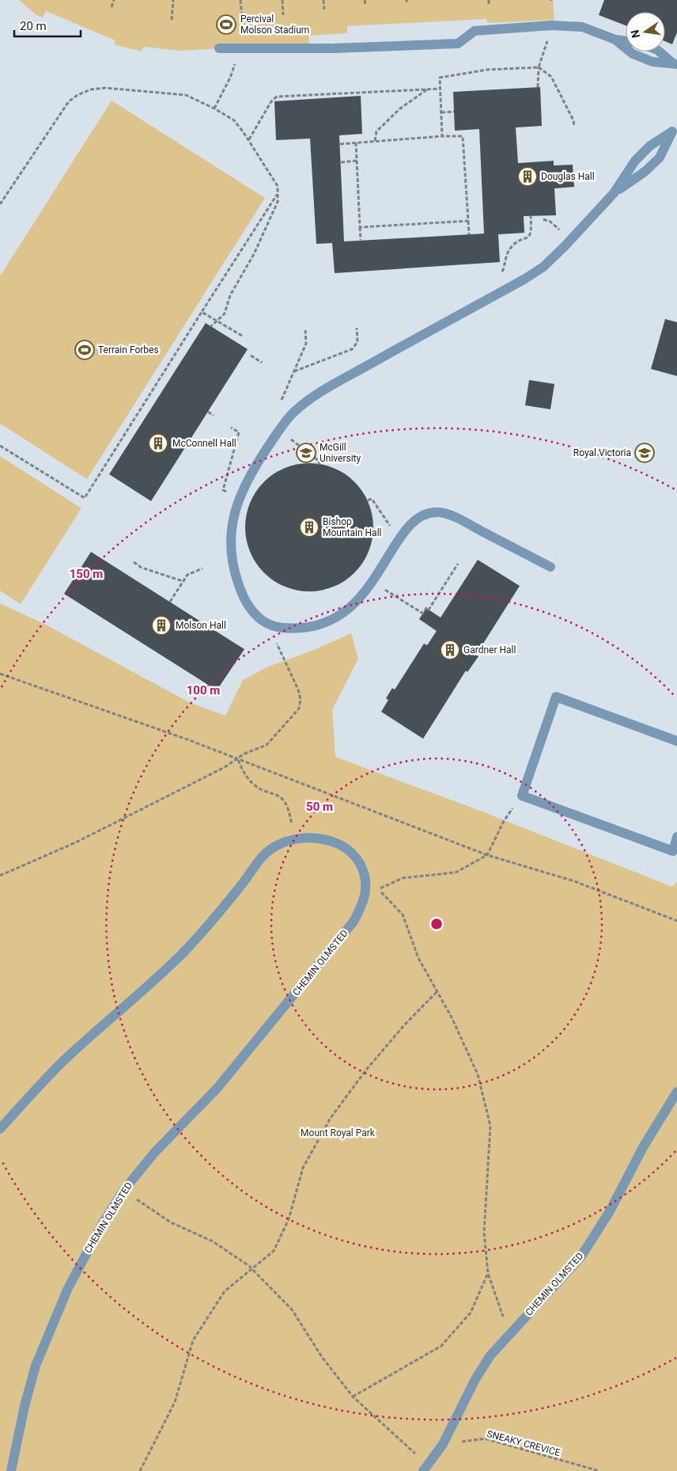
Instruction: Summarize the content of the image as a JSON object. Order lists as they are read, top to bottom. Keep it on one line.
{"streets":{"street":["CHEMIN OLMSTED"],"path":["SNEAKY CREVICE"]},"crossings":[["CHEMIN OLMSTED","SNEAKY CREVICE"]],"parks":["Mount Royal Park"],"places":{"sports":["Percival Molson Stadium","Terrain Forbes"],"building":["Douglas Hall","McConnell Hall","Bishop Mountain Hall","Molson Hall","Gardner Hall"],"school or university":["McGill University","Royal Victoria"]},"scale_bar":"20 m","north":"left","rings":["150 m","100 m","50 m"]}
